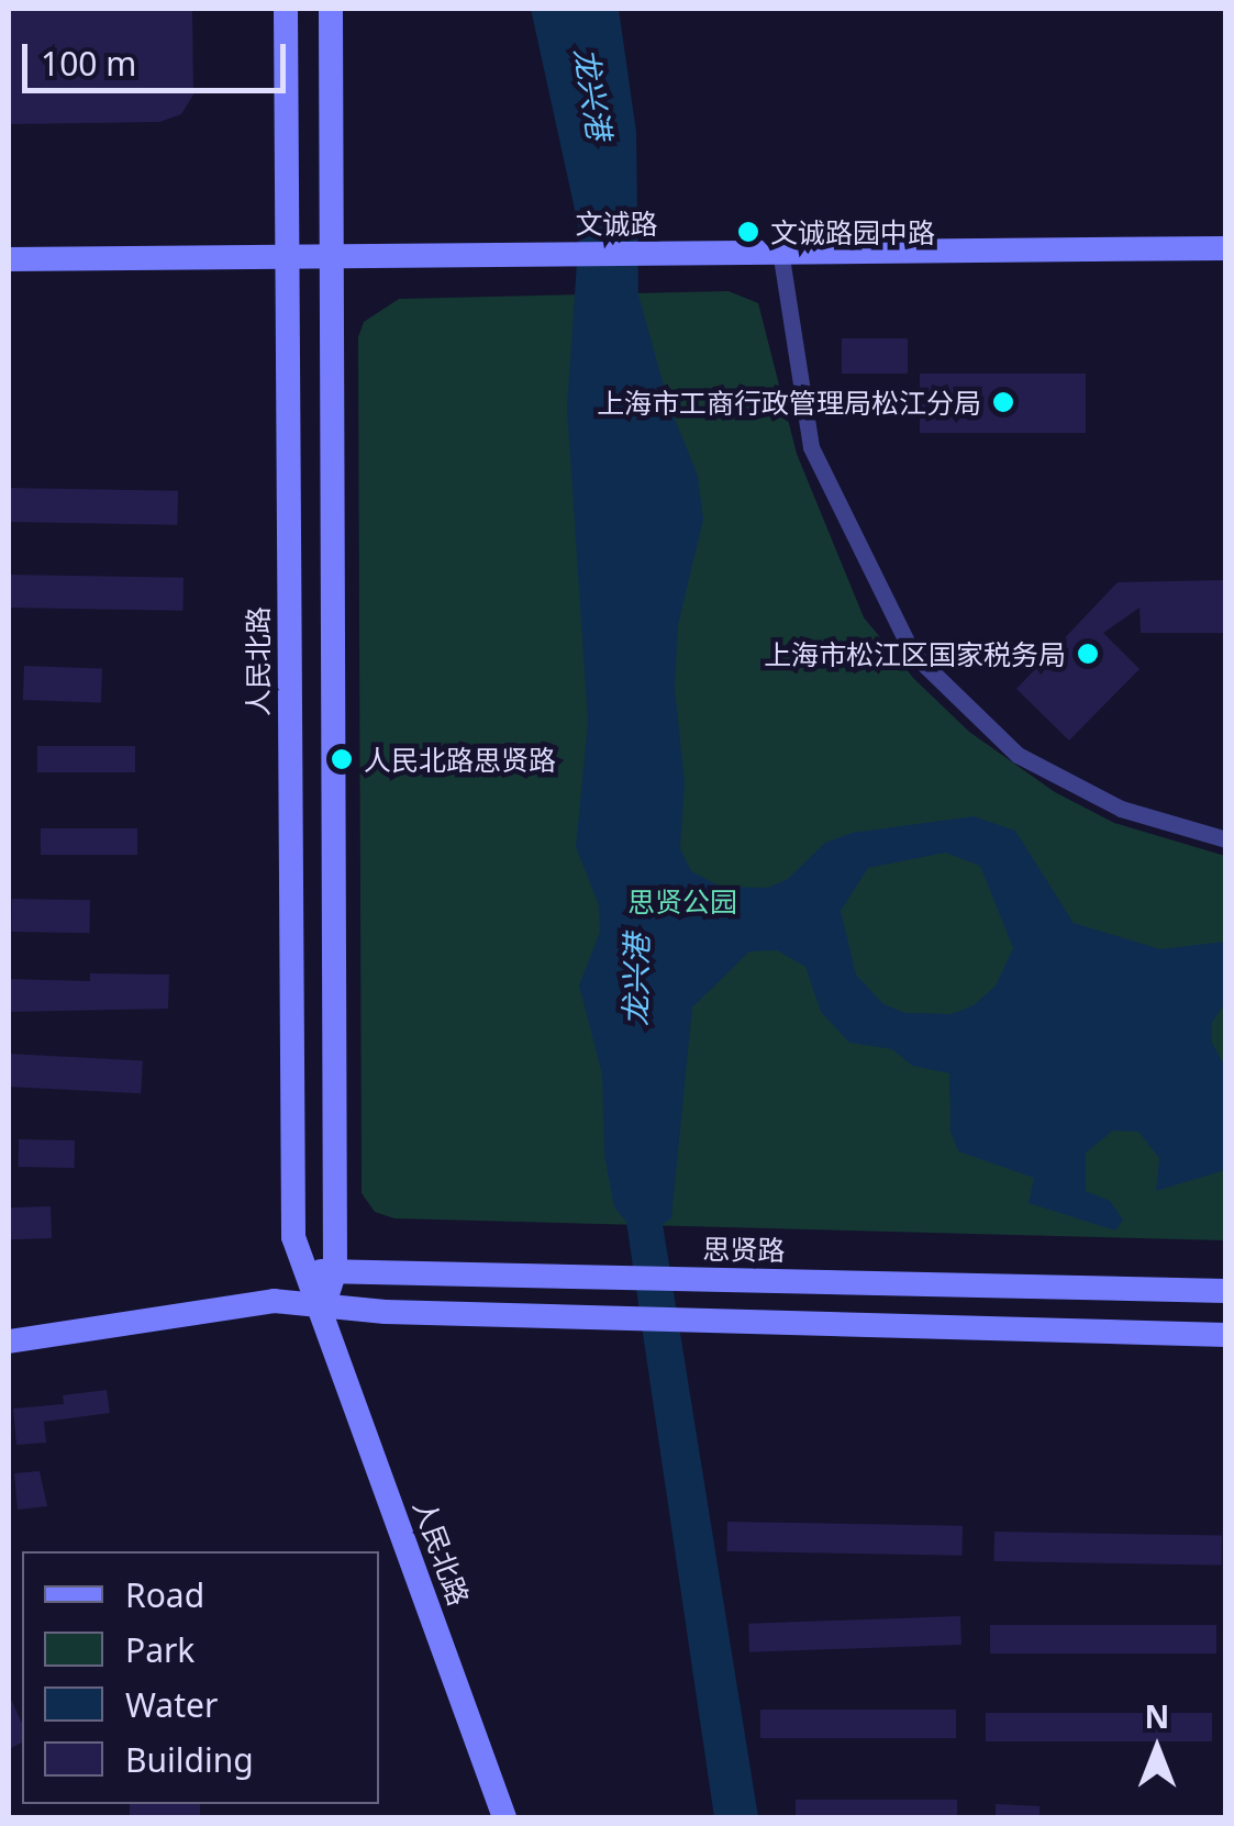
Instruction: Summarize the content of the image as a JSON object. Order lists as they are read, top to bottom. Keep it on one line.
{"streets":{"main road":["文诚路","人民北路","思贤路"]},"crossings":[["文诚路","人民北路"],["人民北路","思贤路"]],"water":["龙兴港"],"parks":["思贤公园"],"places":["文诚路园中路","上海市工商行政管理局松江分局","上海市松江区国家税务局","人民北路思贤路"],"legend":["Road","Park","Water","Building"],"scale_bar":"100 m","north":"top"}
